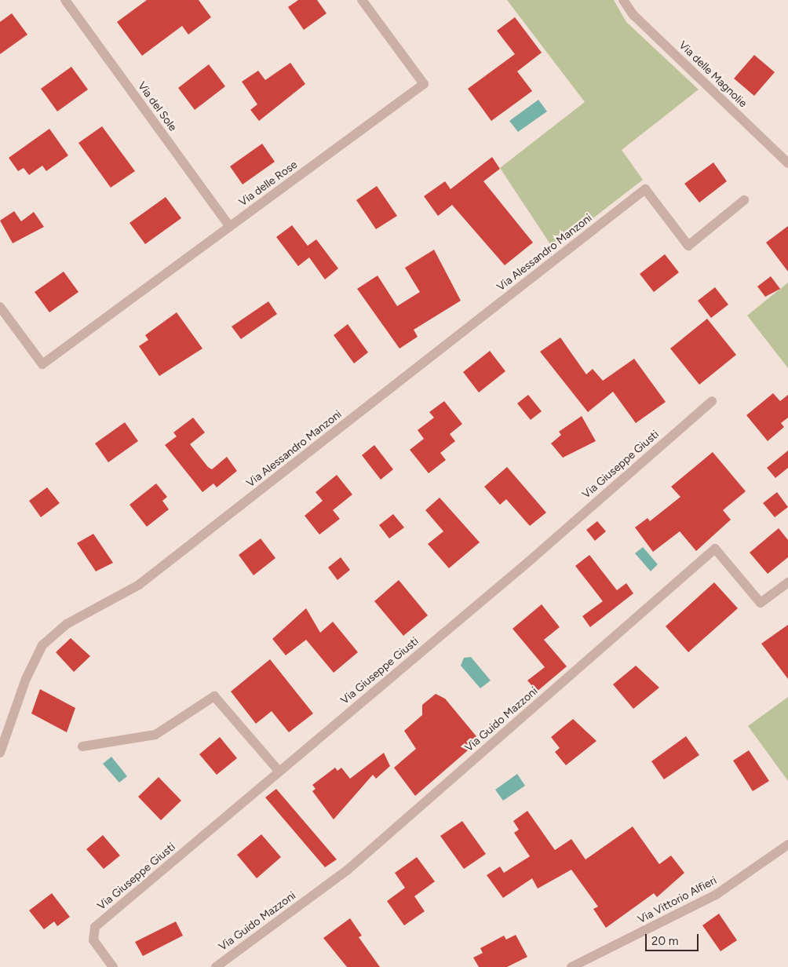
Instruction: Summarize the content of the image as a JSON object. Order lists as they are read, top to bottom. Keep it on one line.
{"streets":{"street":["Via delle Magnolie","Via del Sole","Via delle Rose","Via Alessandro Manzoni","Via Giuseppe Giusti","Via Guido Mazzoni","Via Vittorio Alfieri"]},"crossings":[["Via del Sole","Via delle Rose"]],"scale_bar":"20 m"}
